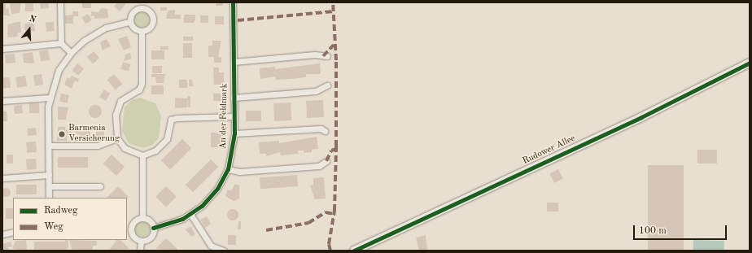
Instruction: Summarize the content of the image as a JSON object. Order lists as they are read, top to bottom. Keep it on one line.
{"streets":{"street":["An der Feldmark","Rudower Allee"]},"places":["Barmenia Versicherung"],"legend":["Radweg","Weg"],"scale_bar":"100 m","north":"top"}
